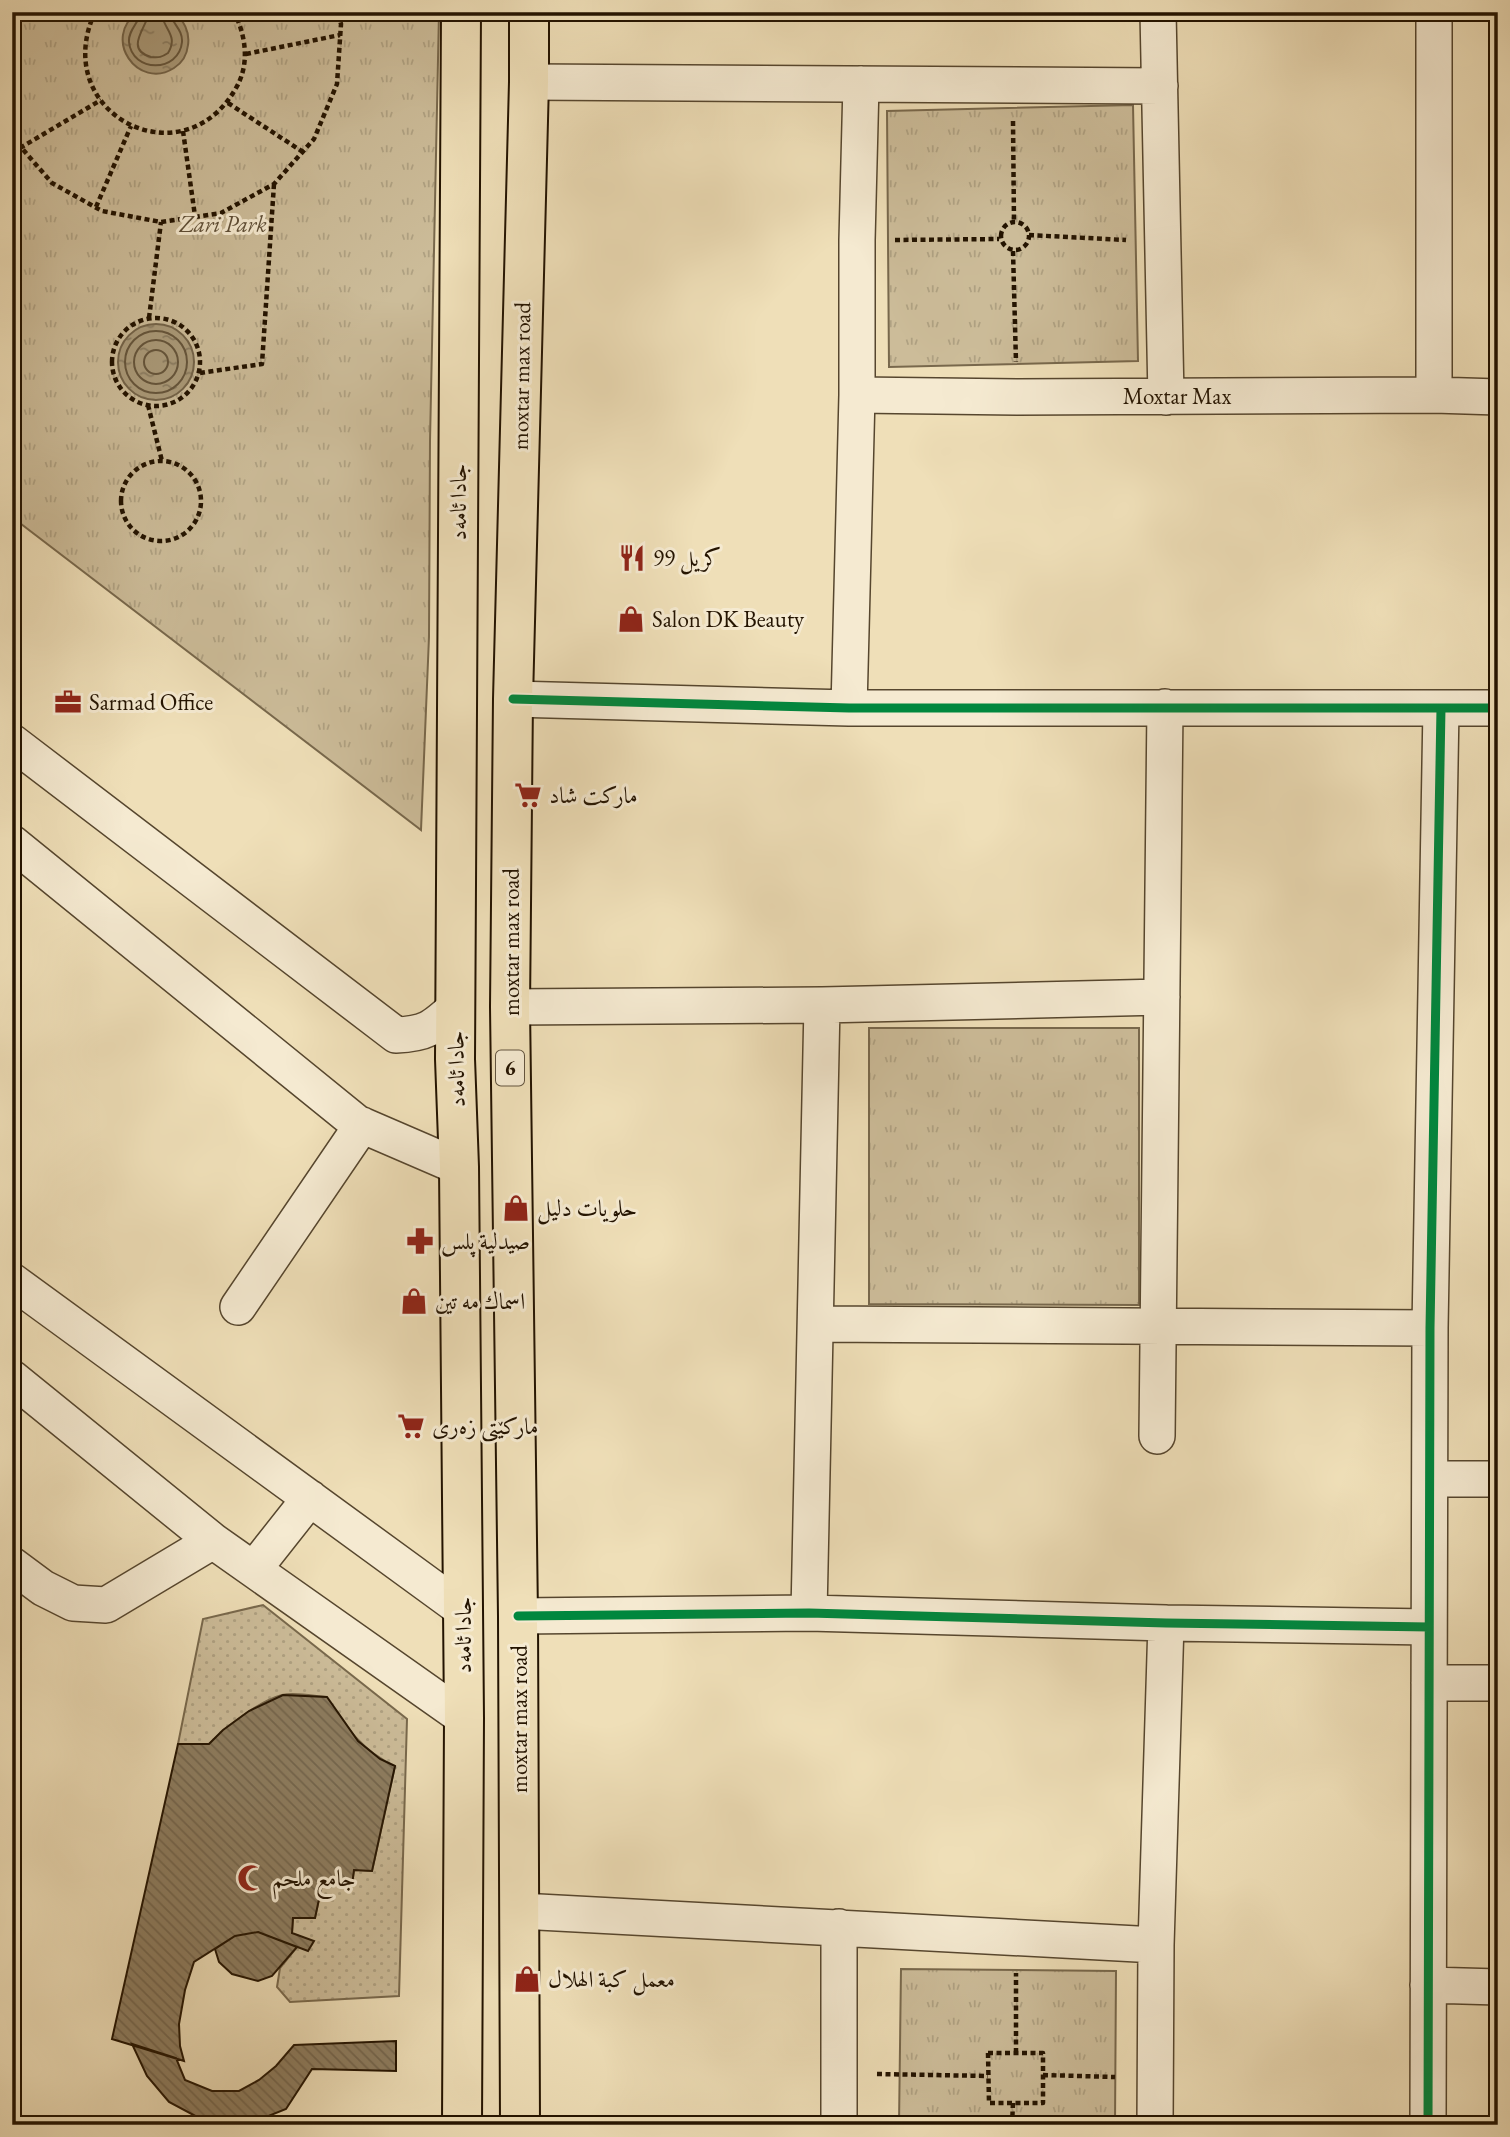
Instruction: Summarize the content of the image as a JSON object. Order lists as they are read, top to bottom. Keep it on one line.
{"streets":{"main road":["moxtar max road","جادا ئامەد","6"],"street":["Moxtar Max"]},"parks":["Zari Park"],"places":{"restaurant":["99 كريل"],"shop":["Salon DK Beauty","حلويات دليل","اسماك مه تين","معمل كبة الهلال"],"office":["Sarmad Office"],"supermarket":["ماركت شاد","مارکێتی زەری"],"pharmacy":["صيدلية پلس"],"mosque":["جامع ملحم"]}}
